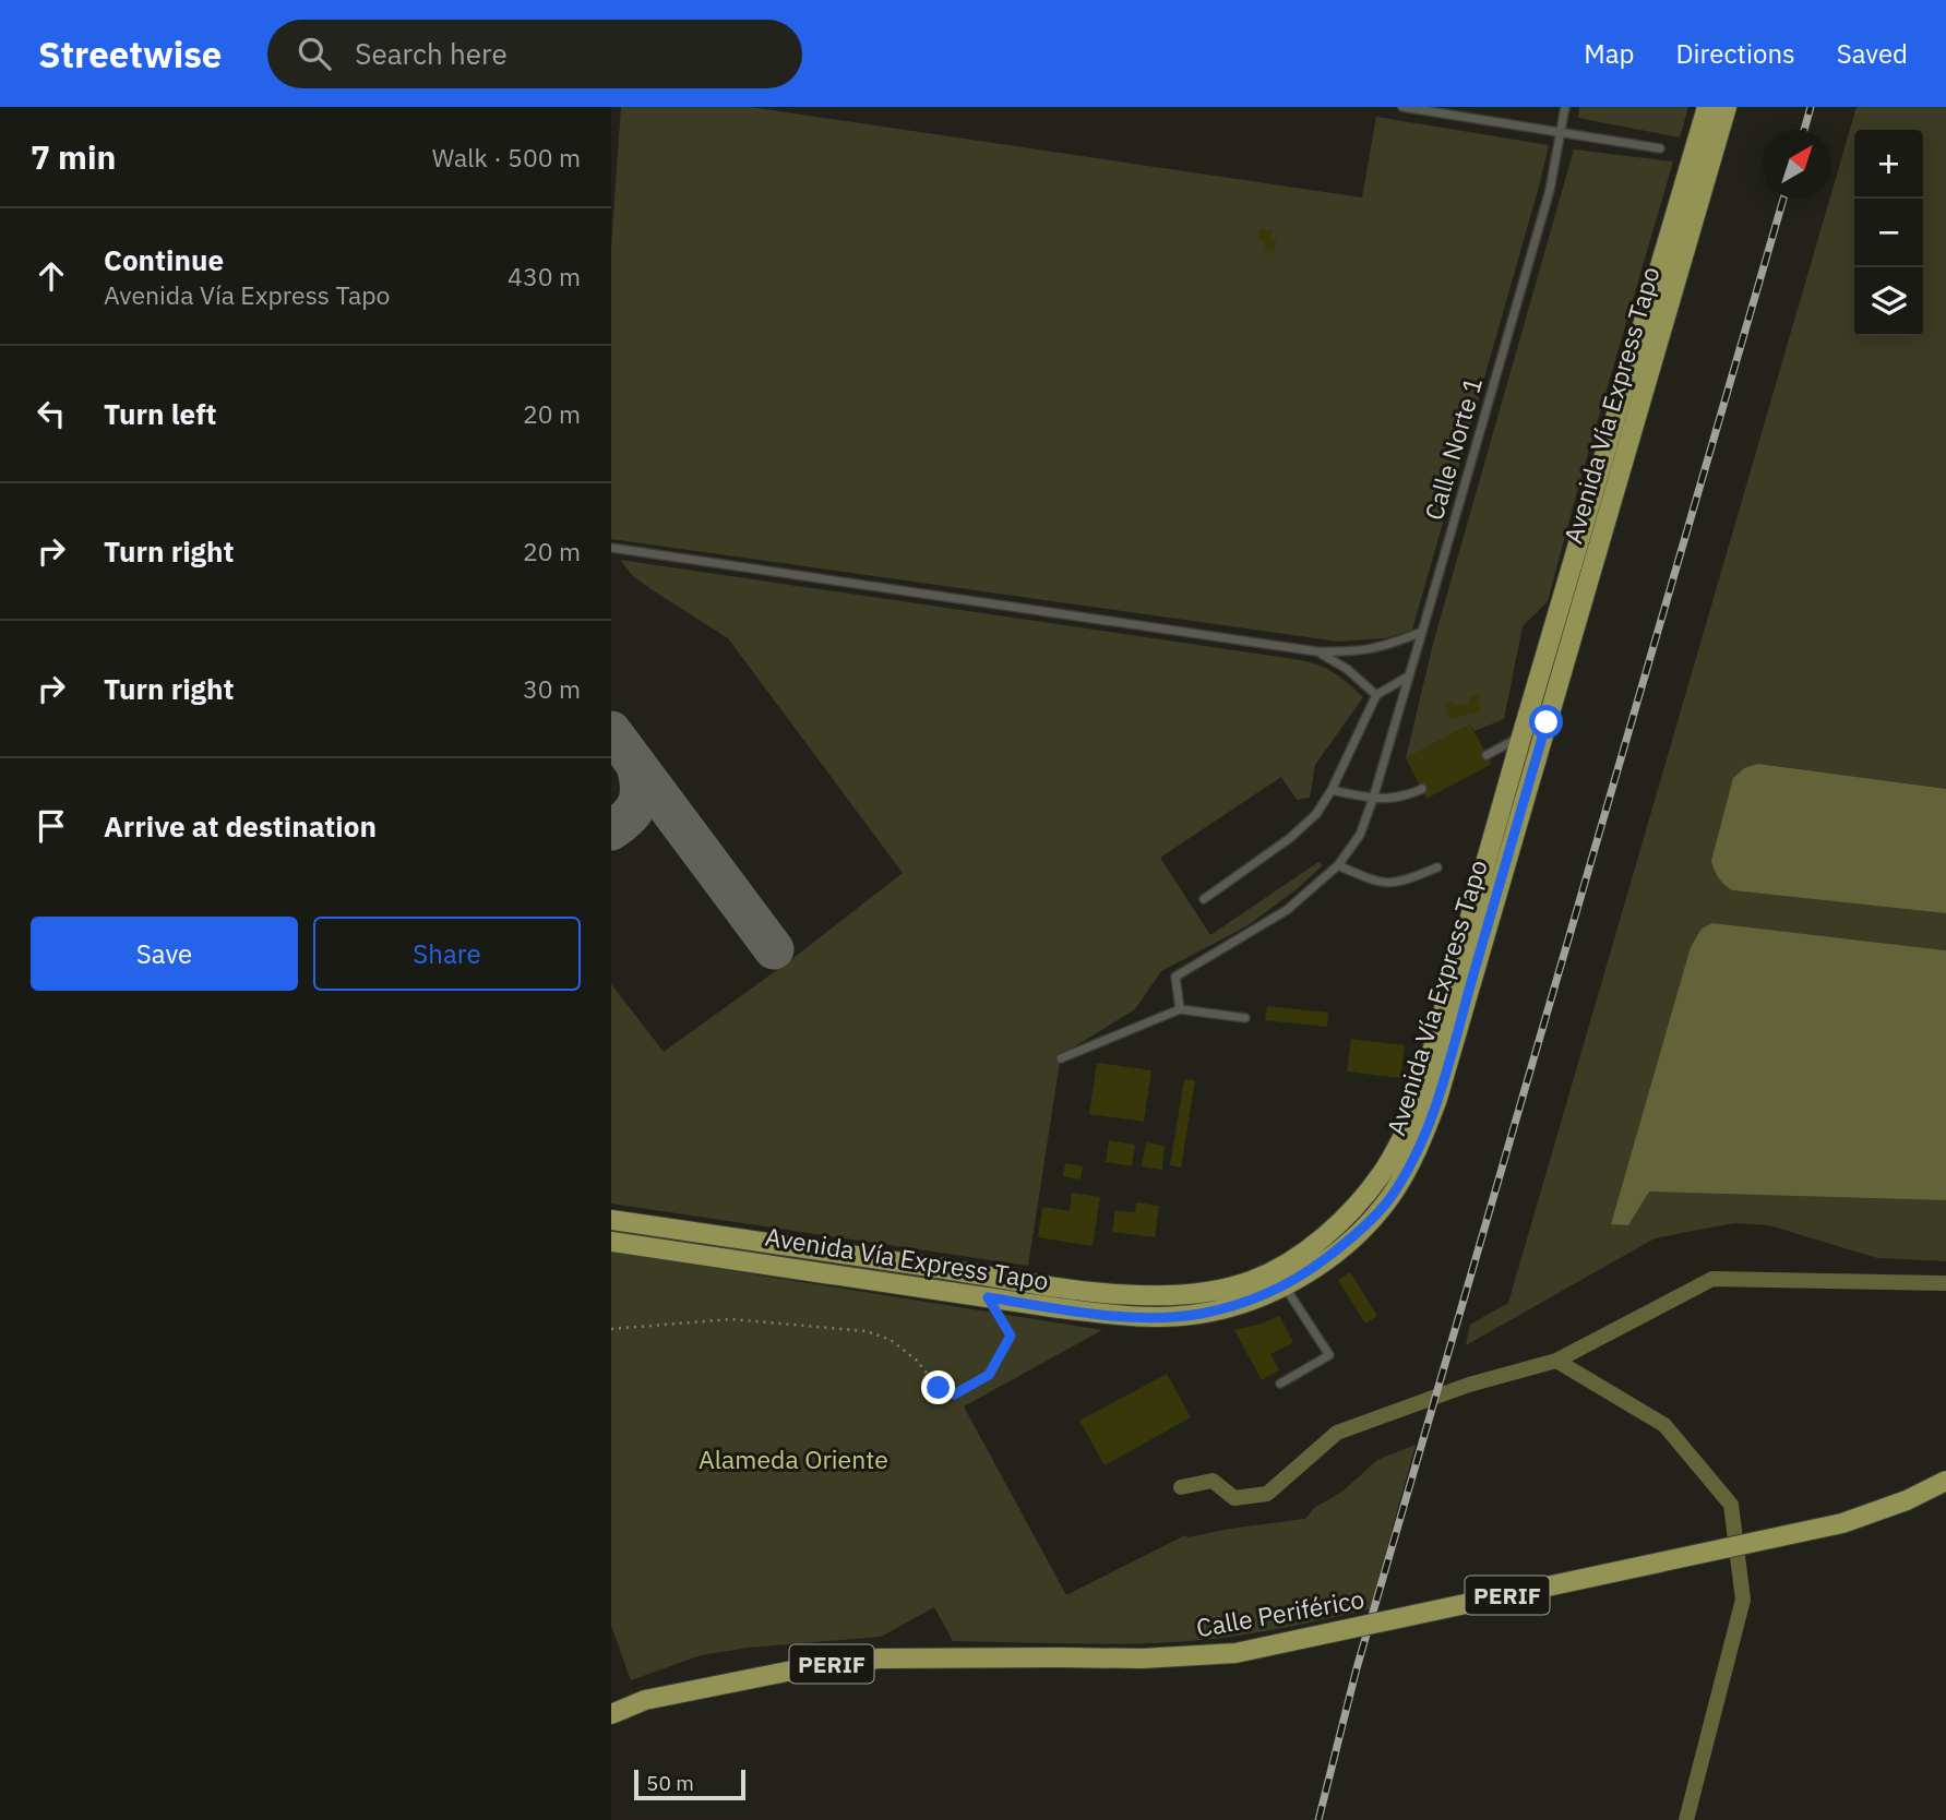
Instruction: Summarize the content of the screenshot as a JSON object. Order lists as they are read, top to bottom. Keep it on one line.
{"streets":{"main road":["Avenida Vía Express Tapo","PERIF","Calle Periférico"],"lane":["Calle Norte 1"]},"parks":["Alameda Oriente"],"scale_bar":"50 m","north":"top right","page":{"header":"Streetwise","search":"Search here","nav":["Map","Directions","Saved"],"heading":["7 min","Walk · 500 m"],"map_buttons":["+","−"],"list":[["Continue","Avenida Vía Express Tapo","430 m"],["Turn left","20 m"],["Turn right","20 m"],["Turn right","30 m"],"Arrive at destination"],"buttons":["Save","Share"],"scale":"50 m"}}
